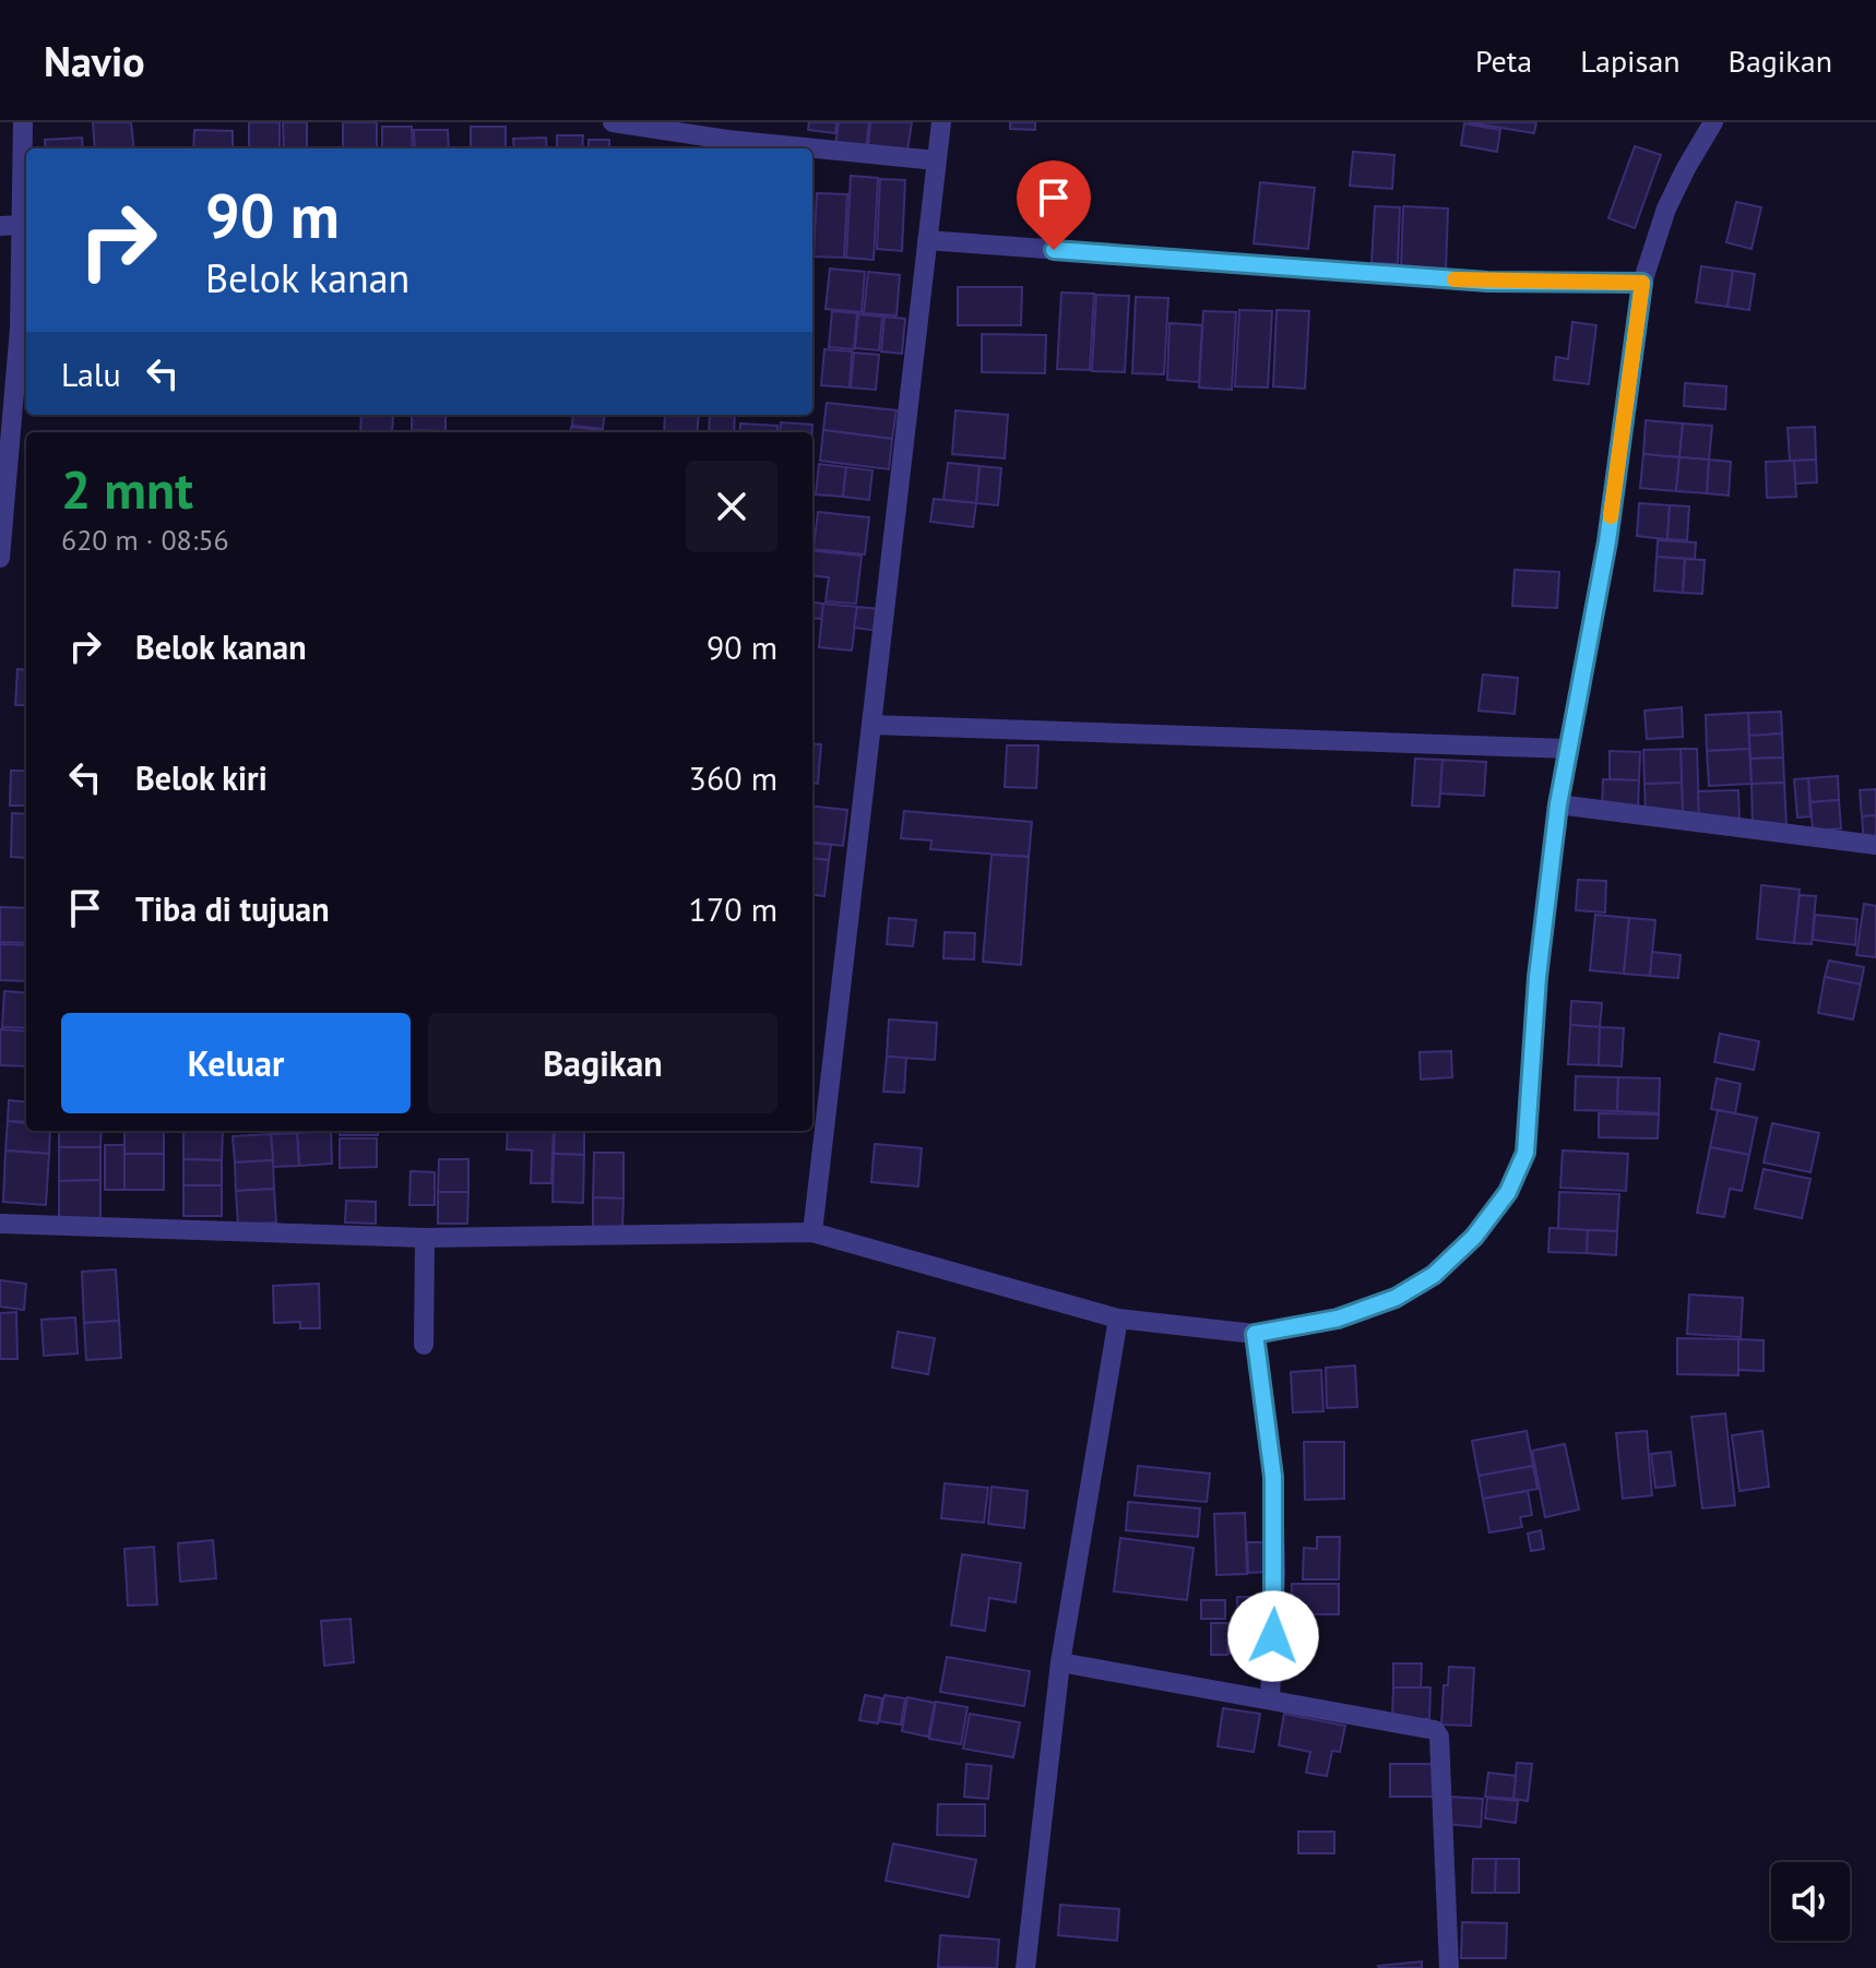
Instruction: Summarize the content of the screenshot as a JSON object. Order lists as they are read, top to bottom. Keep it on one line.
{"page":{"header":"Navio","nav":["Peta","Lapisan","Bagikan"],"turn":["90 m","Belok kanan"],"then":"Lalu","heading":["2 mnt","620 m · 08:56"],"list":[{"name":"Belok kanan","value":"90 m"},{"name":"Belok kiri","value":"360 m"},{"name":"Tiba di tujuan","value":"170 m"}],"buttons":["Keluar","Bagikan"]}}
